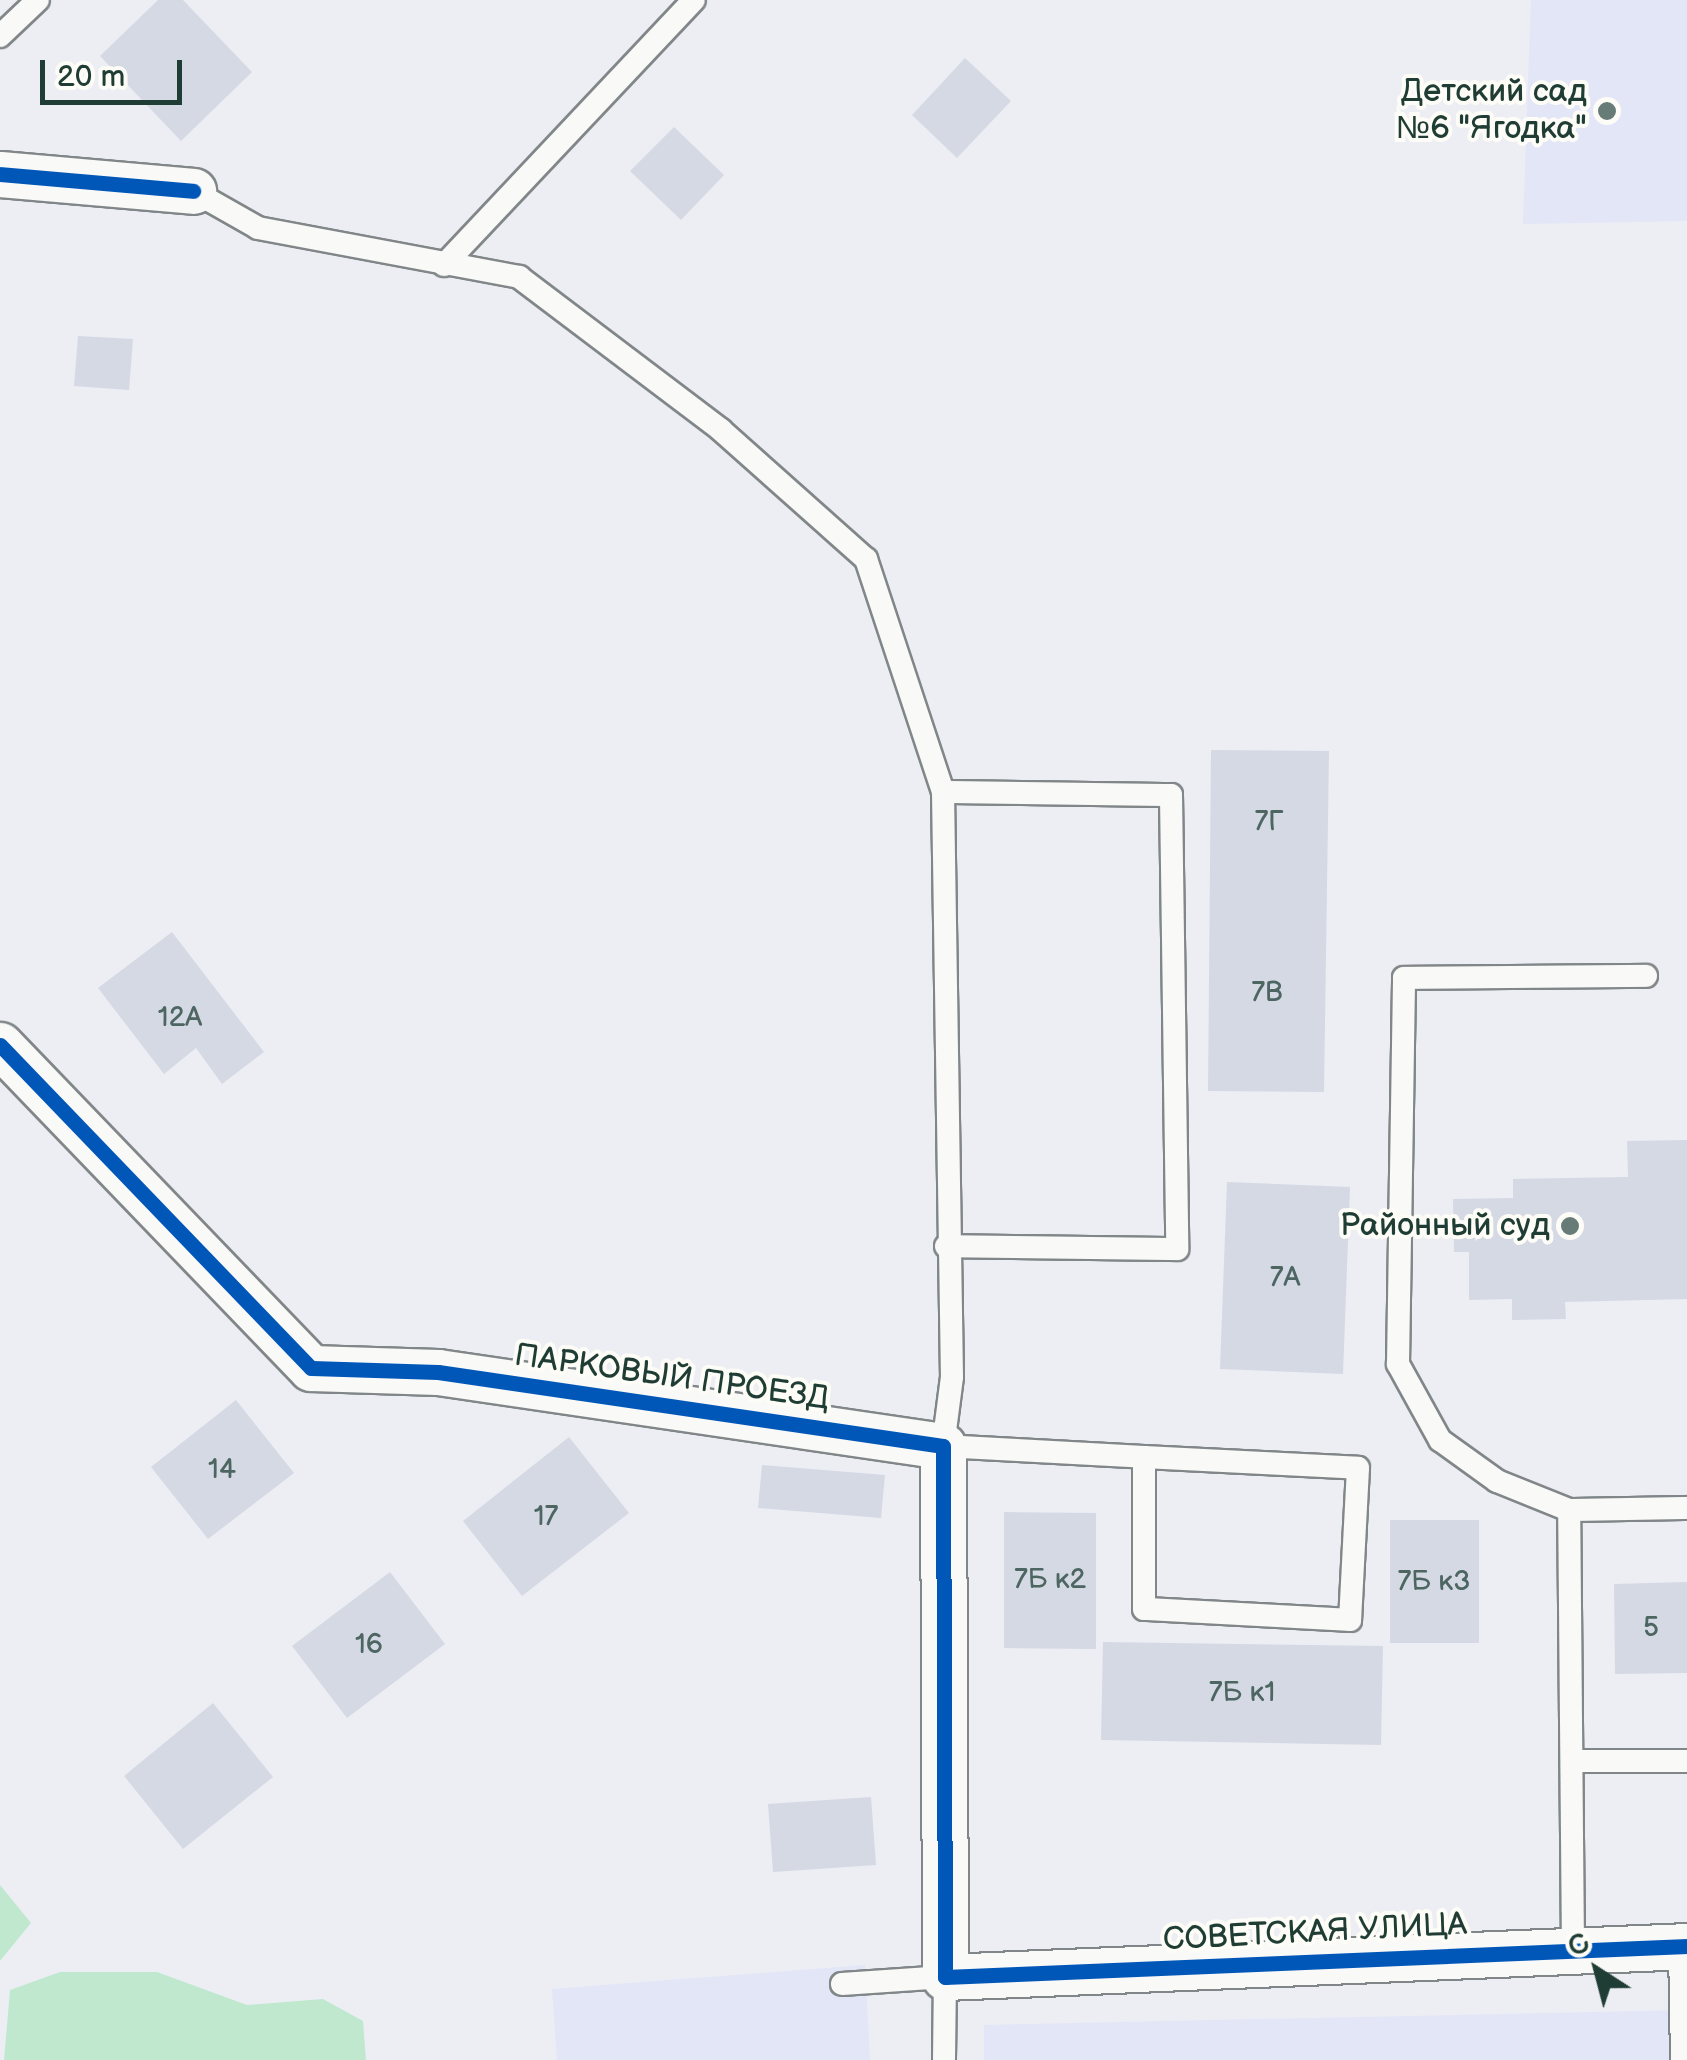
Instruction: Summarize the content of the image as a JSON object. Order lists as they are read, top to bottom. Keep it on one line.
{"streets":{"street":["ПАРКОВЫЙ ПРОЕЗД","СОВЕТСКАЯ УЛИЦА"]},"places":["Детский сад №6 \"Ягодка\"","Районный суд"],"house_numbers":["7Г","7В","12А","7А","14","17","7Б к2","7Б к3","5","16","7Б к1"],"scale_bar":"20 m","north":"top left"}
